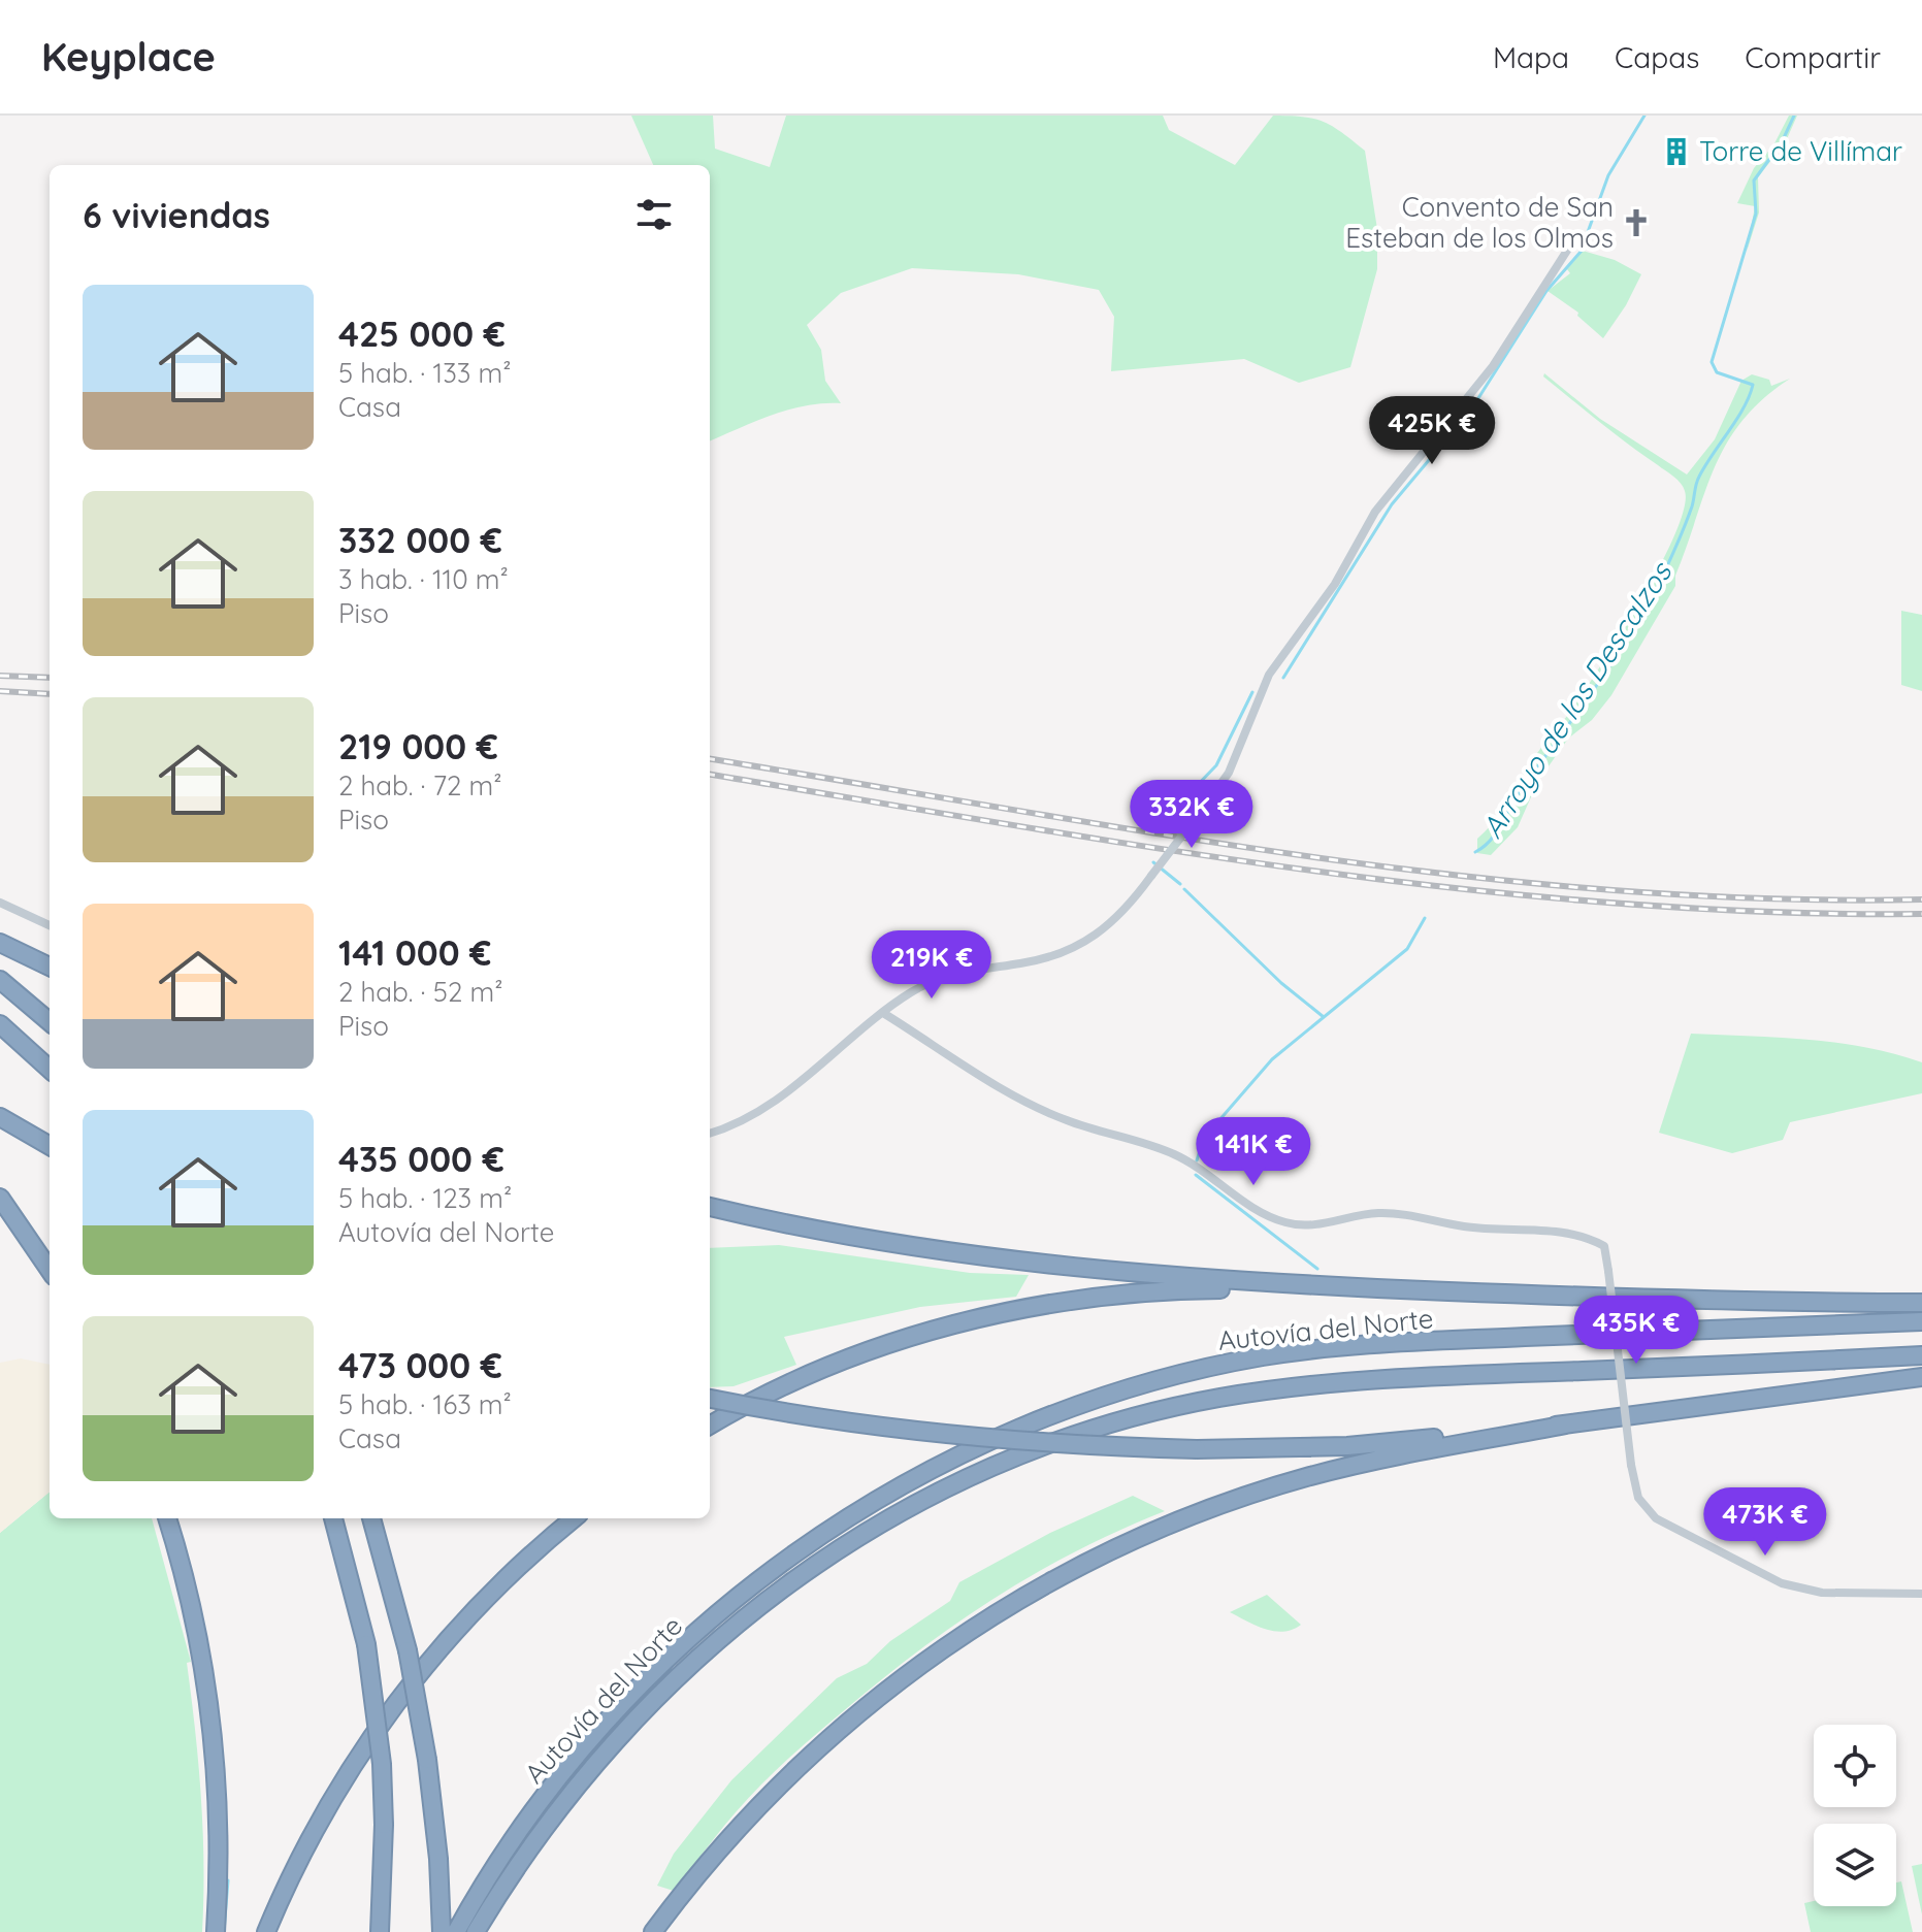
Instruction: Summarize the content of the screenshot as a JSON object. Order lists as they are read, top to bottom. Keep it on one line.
{"streets":{"highway":["Autovía del Norte"]},"water":["Arroyo de los Descalzos"],"places":{"building":["Torre de Villímar"],"church":["Convento de San Esteban de los Olmos"]},"page":{"header":"Keyplace","nav":["Mapa","Capas","Compartir"],"heading":"6 viviendas","list":[{"name":"425 000 €","note":"5 hab. · 133 m² · Casa"},{"name":"332 000 €","note":"3 hab. · 110 m² · Piso"},{"name":"219 000 €","note":"2 hab. · 72 m² · Piso"},{"name":"141 000 €","note":"2 hab. · 52 m² · Piso"},{"name":"435 000 €","note":"5 hab. · 123 m² · Autovía del Norte"},{"name":"473 000 €","note":"5 hab. · 163 m² · Casa"}],"price":["425K €","332K €","219K €","141K €","435K €","473K €"]}}
